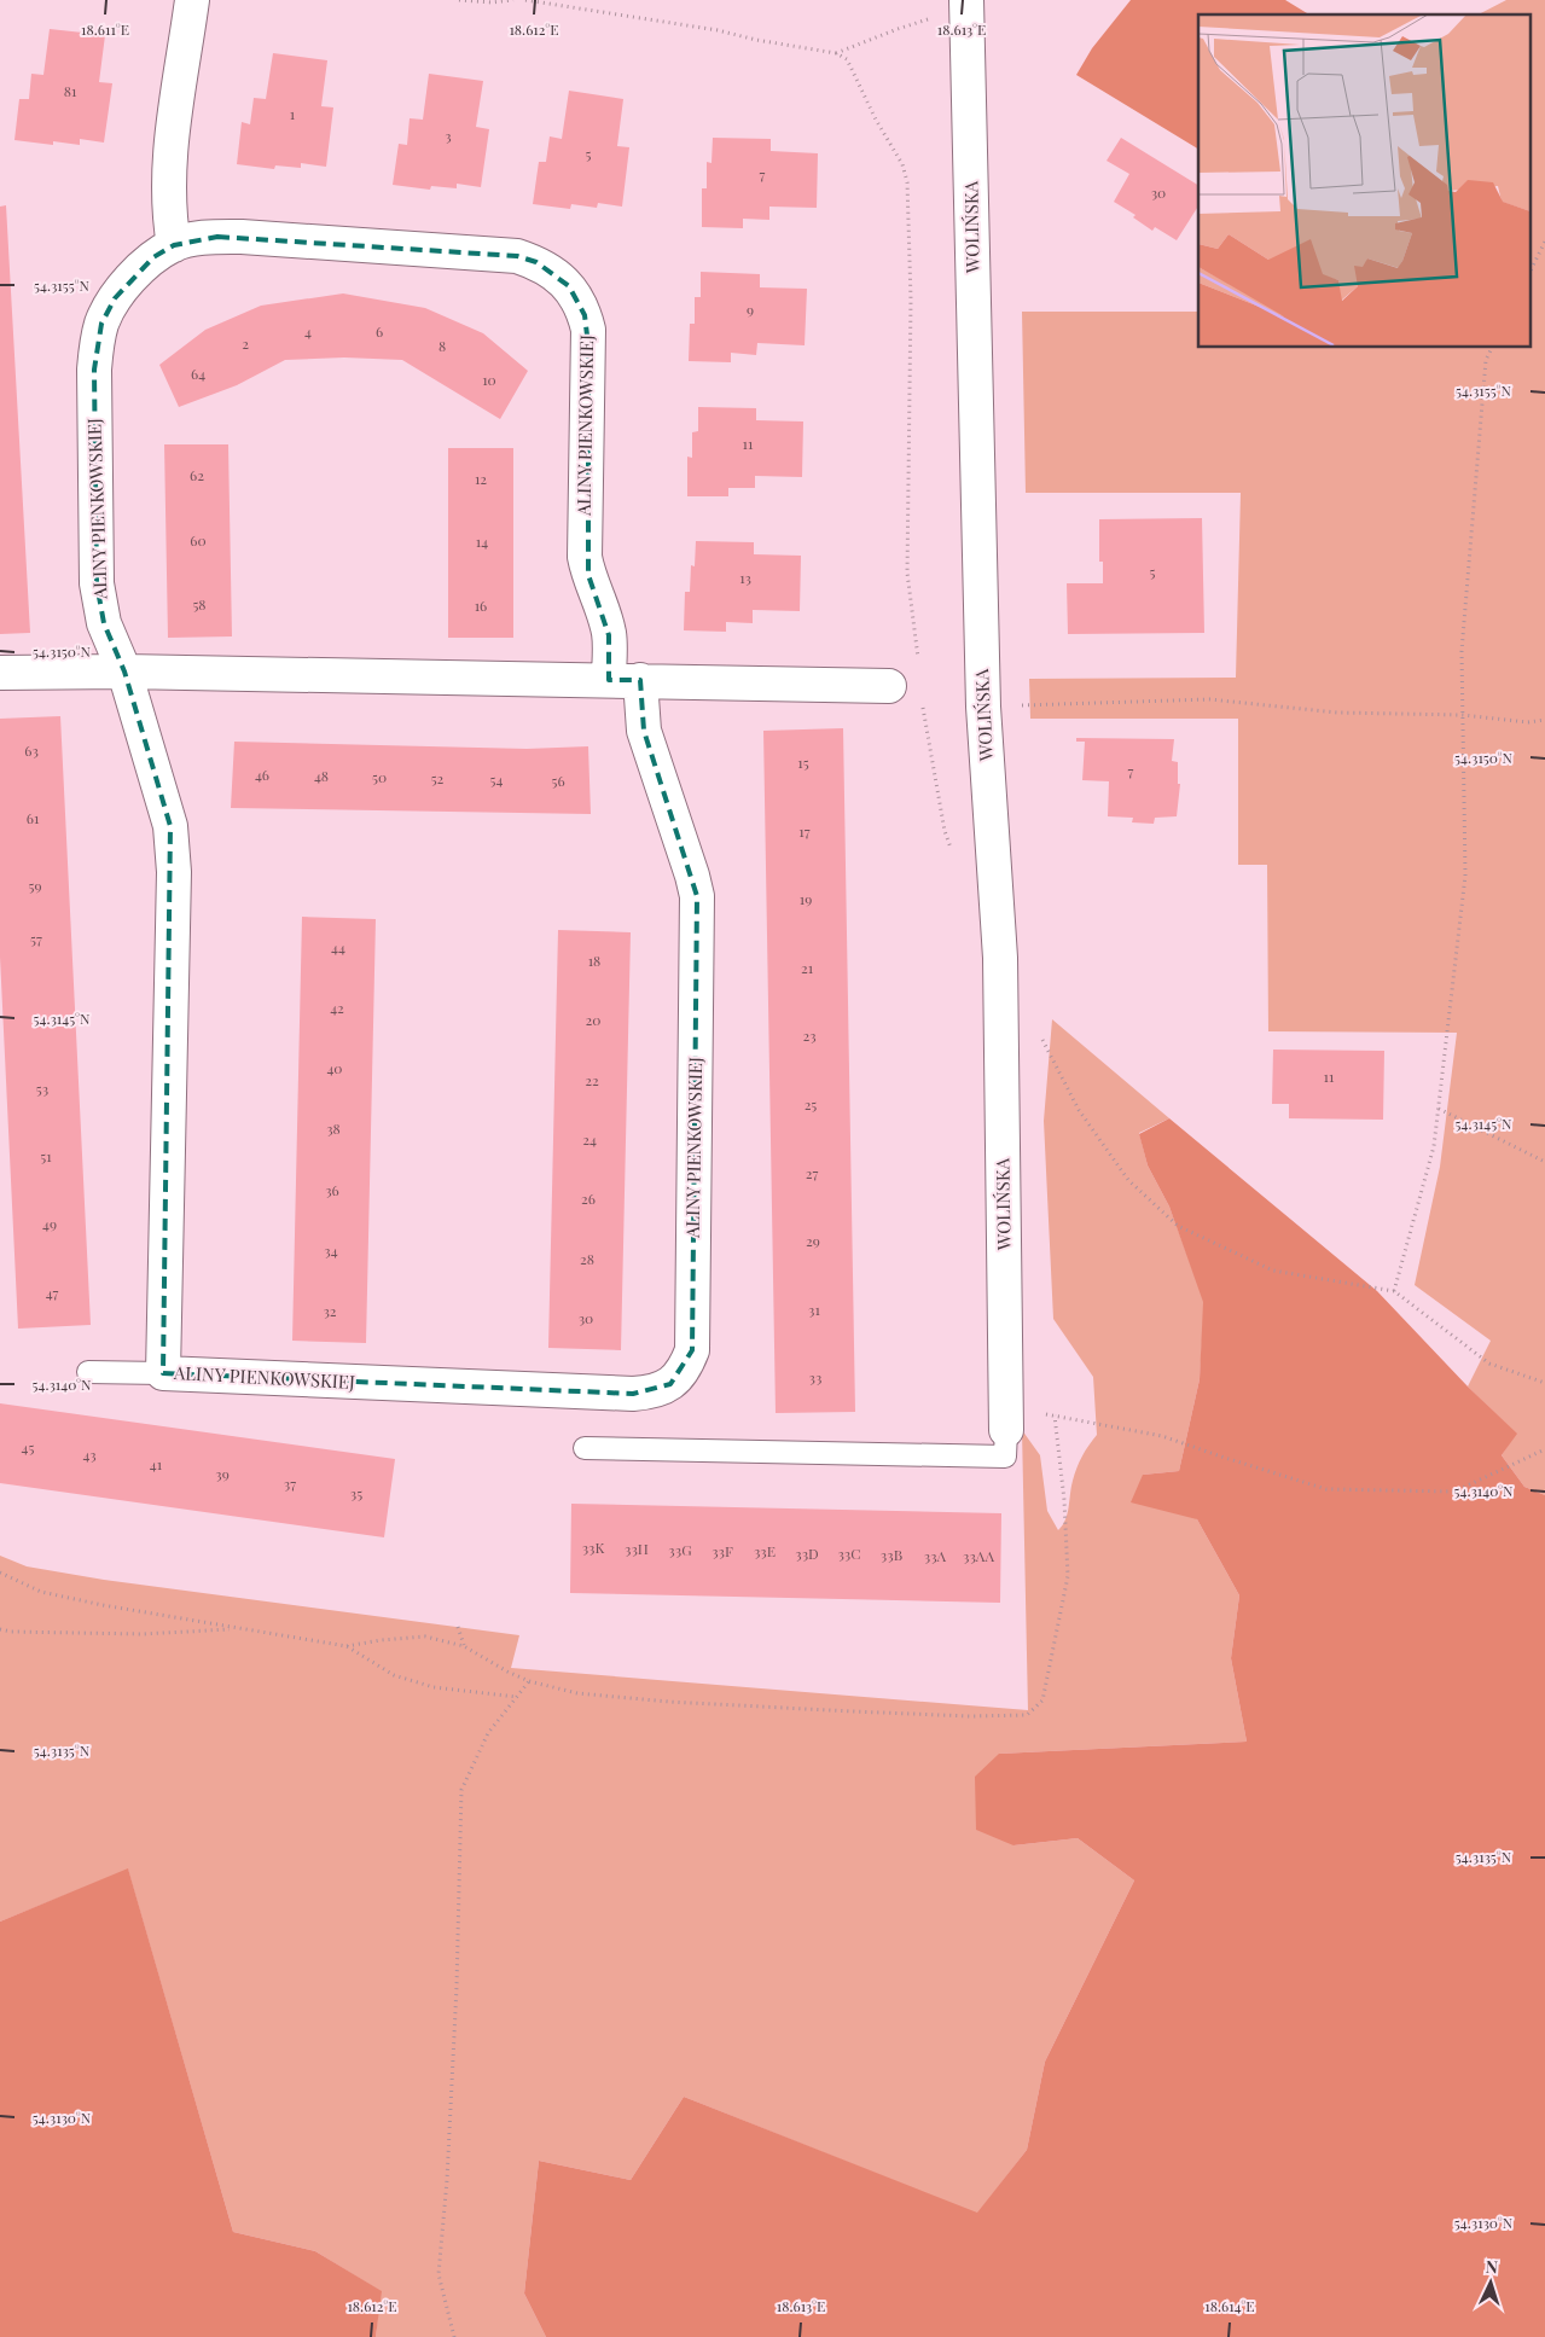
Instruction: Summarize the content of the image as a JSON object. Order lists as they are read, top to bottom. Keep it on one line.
{"streets":{"street":["WOLIŃSKA","ALINY PIENKOWSKIEJ"]},"house_numbers":["81","1","3","5","7","30","9","4","6","2","8","64","10","11","62","12","60","14","5","13","58","16","63","15","7","46","48","50","52","54","56","61","17","59","19","57","44","18","21","42","20","23","40","11","22","53","25","38","24","51","27","36","26","49","29","34","28","47","31","32","30","33","45","43","41","39","37","35","33K","33H","33G","33F","33E","33D","33C","33B","33A","33AA"],"north":"top","coordinates":["18.611°E","18.612°E","18.613°E","54.3155°N","54.3150°N","54.3145°N","54.3140°N","54.3135°N","54.3130°N","18.614°E"]}
